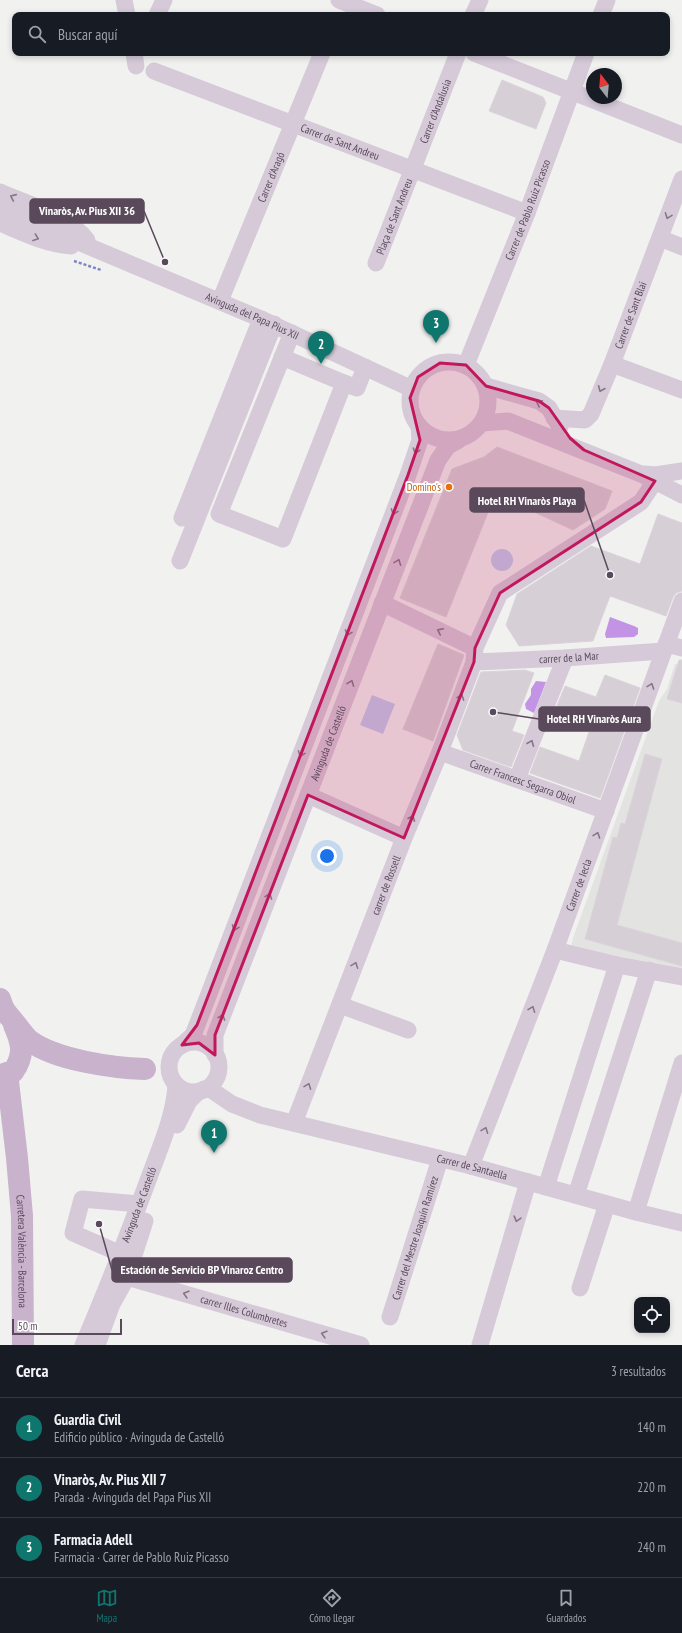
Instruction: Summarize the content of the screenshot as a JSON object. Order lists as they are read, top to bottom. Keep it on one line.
{"streets":{"main road":["Carretera València - Barcelona"],"street":["Carrer d'Andalusia","Carrer de Sant Andreu","Carrer d'Aragó","Carrer de Pablo Ruiz Picasso","Plaça de Sant Andreu","Carrer de Sant Blai","Avinguda del Papa Pius XII","carrer de la Mar","Avinguda de Castelló","Carrer Francesc Segarra Obiol","carrer de Rossell","Carrer de Iecla","Carrer de Santaella","Carrer del Mestre Joaquín Ramírez","carrer Illes Columbretes"]},"crossings":[["Carrer d'Andalusia","Carrer de Sant Andreu"],["Carrer d'Andalusia","Plaça de Sant Andreu"],["Carrer de Sant Andreu","Carrer d'Aragó"],["Carrer de Sant Andreu","Carrer de Pablo Ruiz Picasso"],["Carrer de Sant Andreu","Plaça de Sant Andreu"],["Carrer d'Aragó","Avinguda del Papa Pius XII"],["Carrer de Pablo Ruiz Picasso","Avinguda del Papa Pius XII"],["Carrer de Pablo Ruiz Picasso","Avinguda de Castelló"],["Avinguda del Papa Pius XII","Avinguda de Castelló"],["carrer de la Mar","Avinguda de Castelló"],["carrer de la Mar","carrer de Rossell"],["carrer de la Mar","Carrer de Iecla"],["Avinguda de Castelló","Carrer de Santaella"],["Avinguda de Castelló","carrer Illes Columbretes"],["Carrer Francesc Segarra Obiol","carrer de Rossell"],["Carrer Francesc Segarra Obiol","Carrer de Iecla"],["carrer de Rossell","Carrer de Santaella"],["Carrer de Iecla","Carrer de Santaella"],["Carrer de Santaella","Carrer del Mestre Joaquín Ramírez"]],"one_way":["Carrer de Sant Blai","carrer de Rossell","carrer Illes Columbretes"],"places":["Vinaròs, Av. Pius XII 36","Domino's","Hotel RH Vinaròs Playa","Hotel RH Vinaròs Aura","Estación de Servicio BP Vinaroz Centro"],"scale_bar":"50 m","north":"top","page":{"search":"Buscar aquí","pins":["3","2","1"],"scale":"50 m","heading":["Cerca","3 resultados"],"list":[{"mark":"1","name":"Guardia Civil","note":"Edificio público · Avinguda de Castelló","value":"140 m"},{"mark":"2","name":"Vinaròs, Av. Pius XII 7","note":"Parada · Avinguda del Papa Pius XII","value":"220 m"},{"mark":"3","name":"Farmacia Adell","note":"Farmacia · Carrer de Pablo Ruiz Picasso","value":"240 m"}],"nav":["Mapa","Cómo llegar","Guardados"]}}
